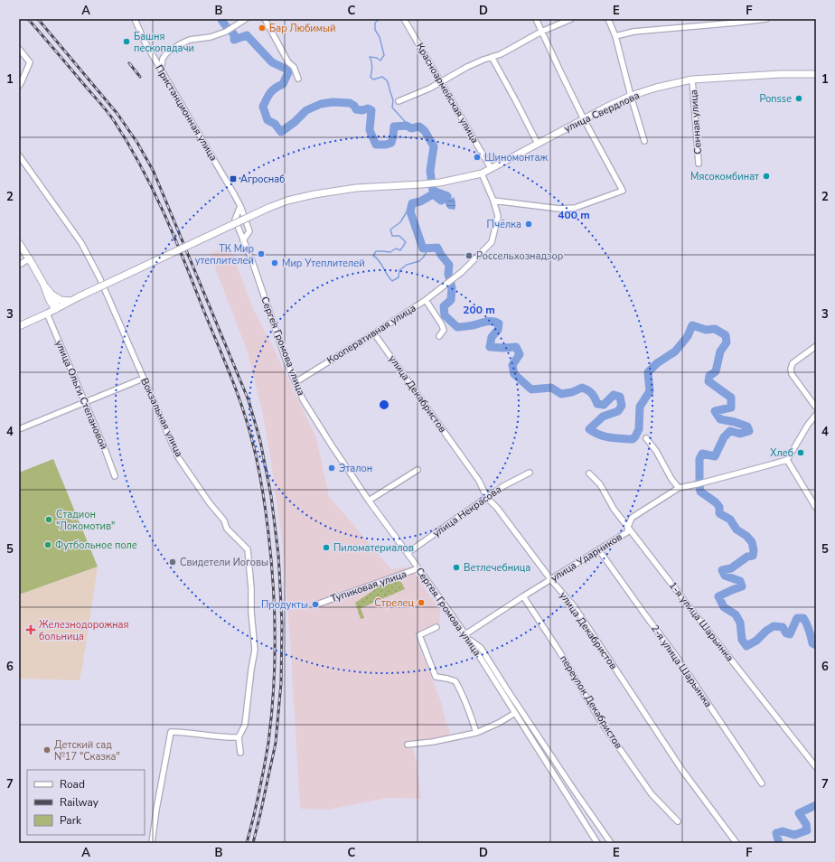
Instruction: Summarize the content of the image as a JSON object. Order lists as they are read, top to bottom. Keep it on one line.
{"streets":{"main road":["улица Свердлова"],"street":["Красноармейская улица","Пристанционная улица","Сенная улица","Кооперативная улица","Сергея Громова улица","улица Декабристов","улица Ольги Степановой","Вокзальная улица","улица Некрасова","улица Ударников","Тупиковая улица","1-я улица Шарьинка","2-я улица Шарьинка","переулок Декабристов"]},"crossings":[["Красноармейская улица","улица Свердлова"],["улица Свердлова","Сенная улица"],["улица Свердлова","улица Ольги Степановой"],["Пристанционная улица","Сергея Громова улица"],["Кооперативная улица","Сергея Громова улица"],["Кооперативная улица","улица Декабристов"],["Сергея Громова улица","улица Некрасова"],["Сергея Громова улица","улица Ударников"],["Сергея Громова улица","Тупиковая улица"],["улица Декабристов","улица Некрасова"],["улица Декабристов","улица Ударников"],["улица Ударников","1-я улица Шарьинка"],["улица Ударников","2-я улица Шарьинка"],["улица Ударников","переулок Декабристов"]],"places":{"other":["Бар Любимый","Башня пескопадачи","Ponsse","Шиномонтаж","Мясокомбинат","Пчёлка","ТК Мир утеплителей","Россельхознадзор","Мир Утеплителей","Хлеб","Эталон","Стадион \"Локомотив\"","Футбольное поле","Пиломатериалов","Свидетели Иоговы","Ветлечебница","Стрелец","Продукты","Детский сад №17 \"Сказка\""],"transit":["Агроснаб"],"health":["Железнодорожная больница"]},"legend":["Road","Railway","Park"],"grid":{"columns":["A","B","C","D","E","F"],"rows":["1","2","3","4","5","6","7"]},"rings":["400 m","200 m"]}
